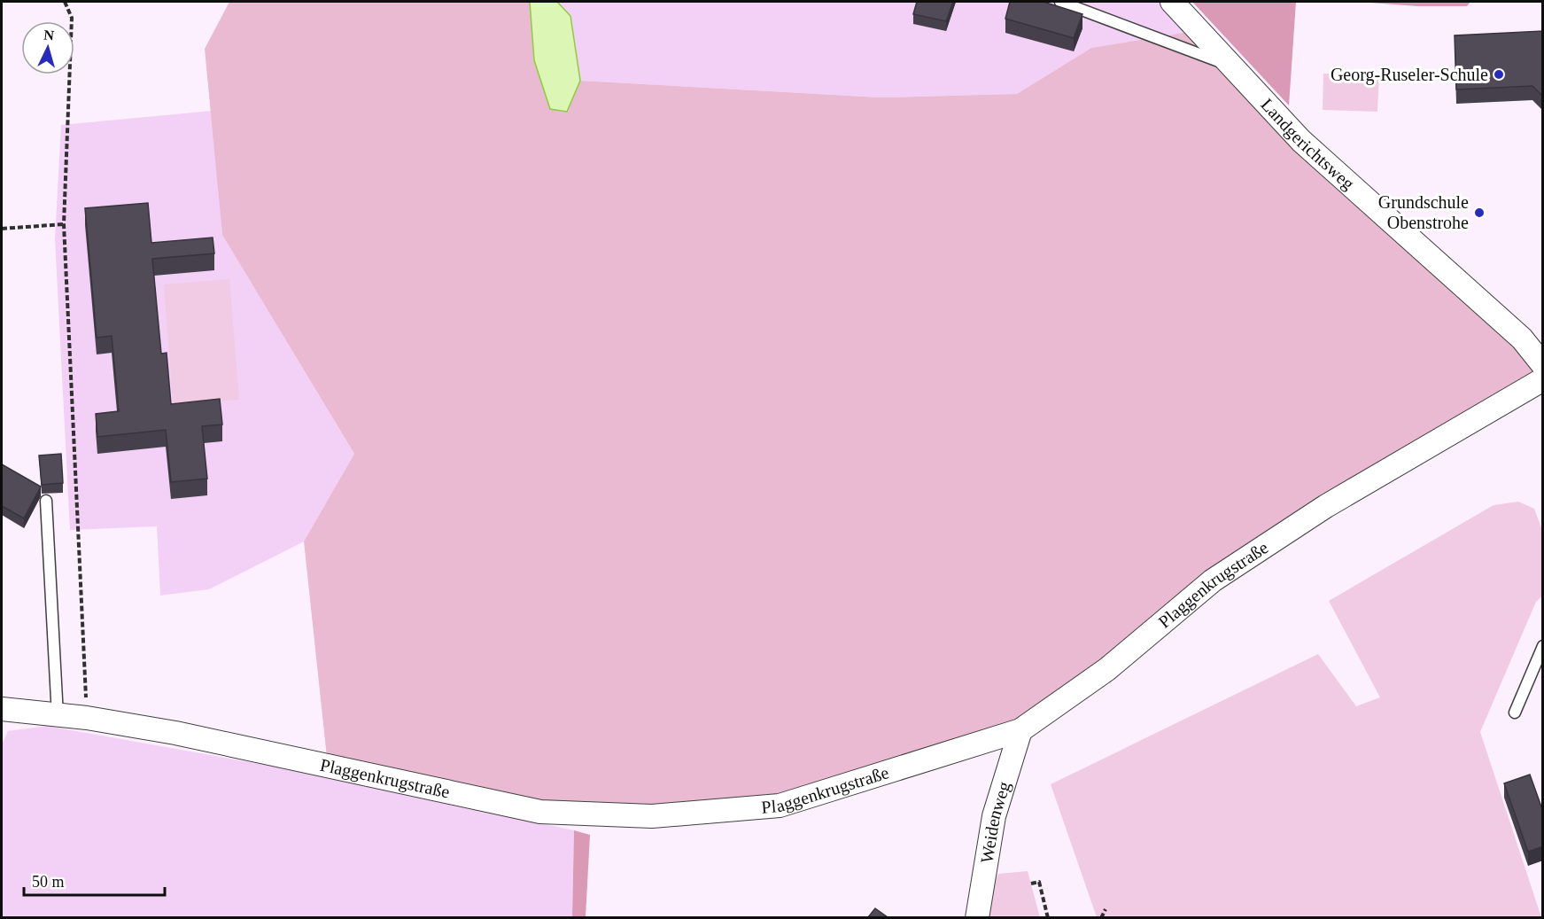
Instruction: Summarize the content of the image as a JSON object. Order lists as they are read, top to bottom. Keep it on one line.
{"streets":{"street":["Landgerichtsweg","Plaggenkrugstraße","Weidenweg"]},"crossings":[["Plaggenkrugstraße","Weidenweg"]],"places":["Georg-Ruseler-Schule","Grundschule Obenstrohe"],"scale_bar":"50 m","north":"top"}
